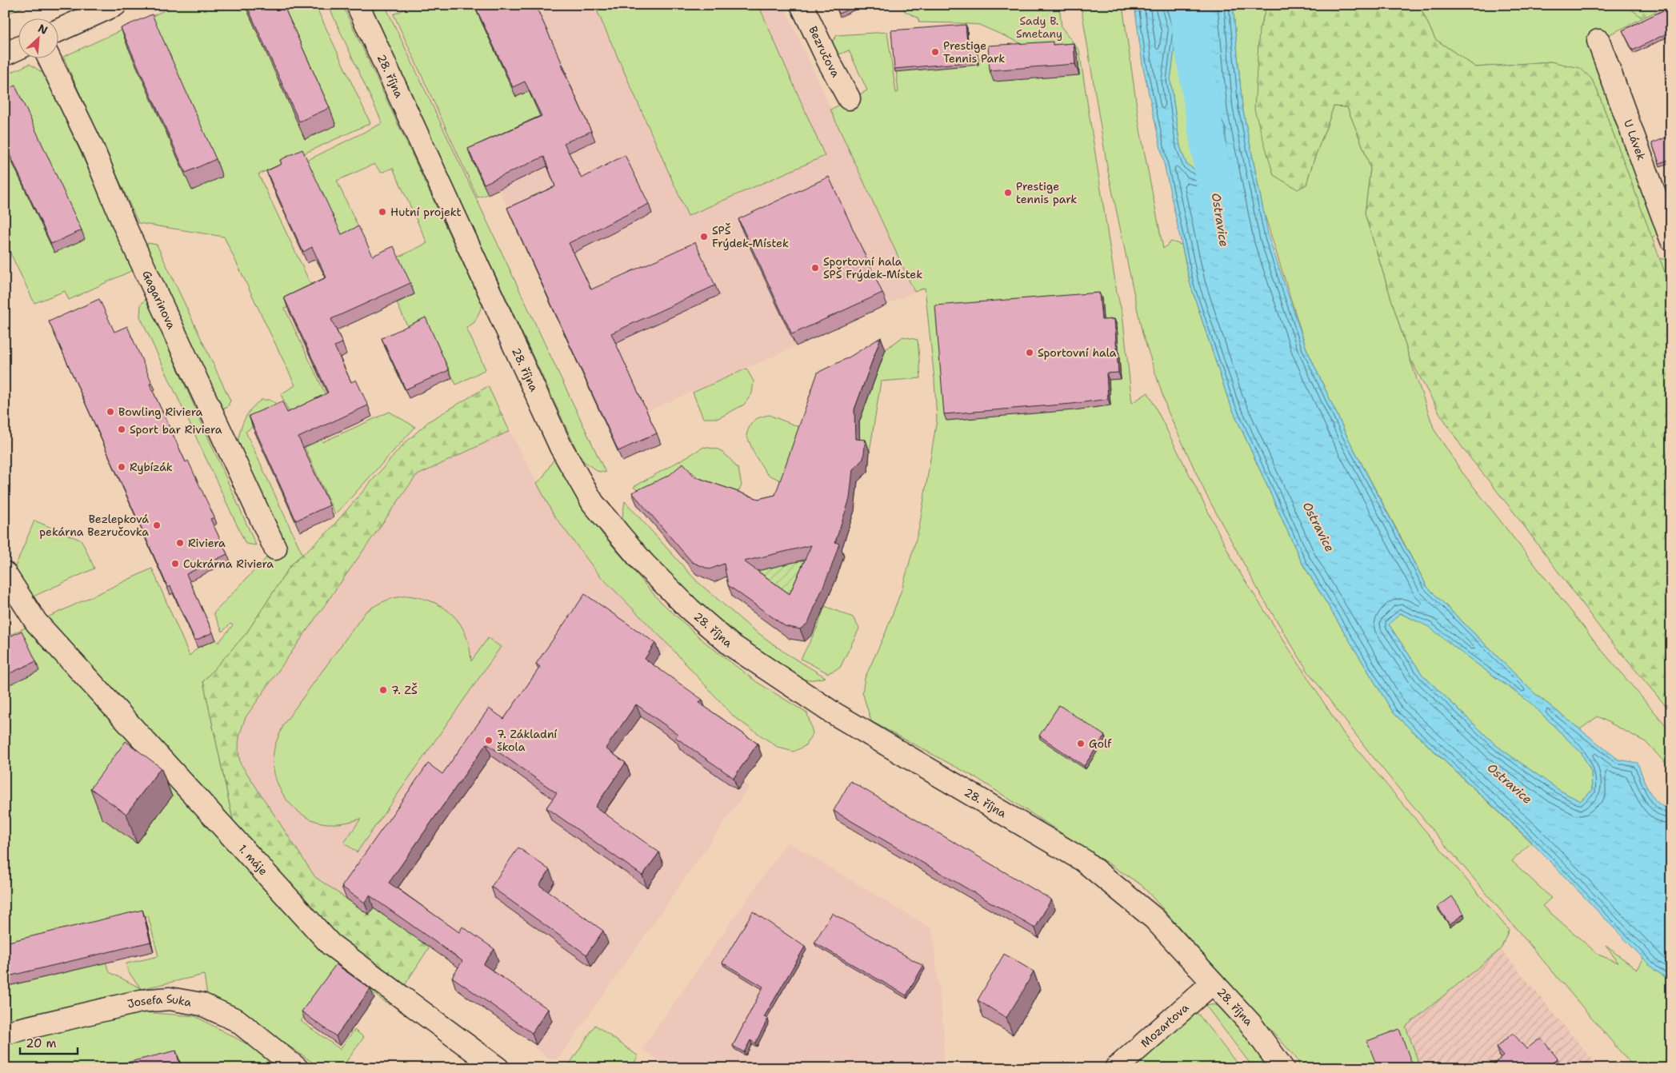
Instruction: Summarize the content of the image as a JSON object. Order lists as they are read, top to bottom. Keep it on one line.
{"streets":{"street":["Bezručova","28. října","U Lávek","Gagarinova","1. máje","Josefa Suka","Mozartova"]},"crossings":[["28. října","Mozartova"]],"water":["Ostravice"],"parks":["Sady B. Smetany"],"places":["Prestige Tennis Park","Prestige tennis park","Hutní projekt","SPŠ Frýdek-Místek","Sportovní hala SPŠ Frýdek-Místek","Sportovní hala","Bowling Riviera","Sport bar Riviera","Rybízák","Bezlepková pekárna Bezručovka","Riviera","Cukrárna Riviera","7. ZŠ","7. Základní škola","Golf"],"scale_bar":"20 m","north":"top right"}
